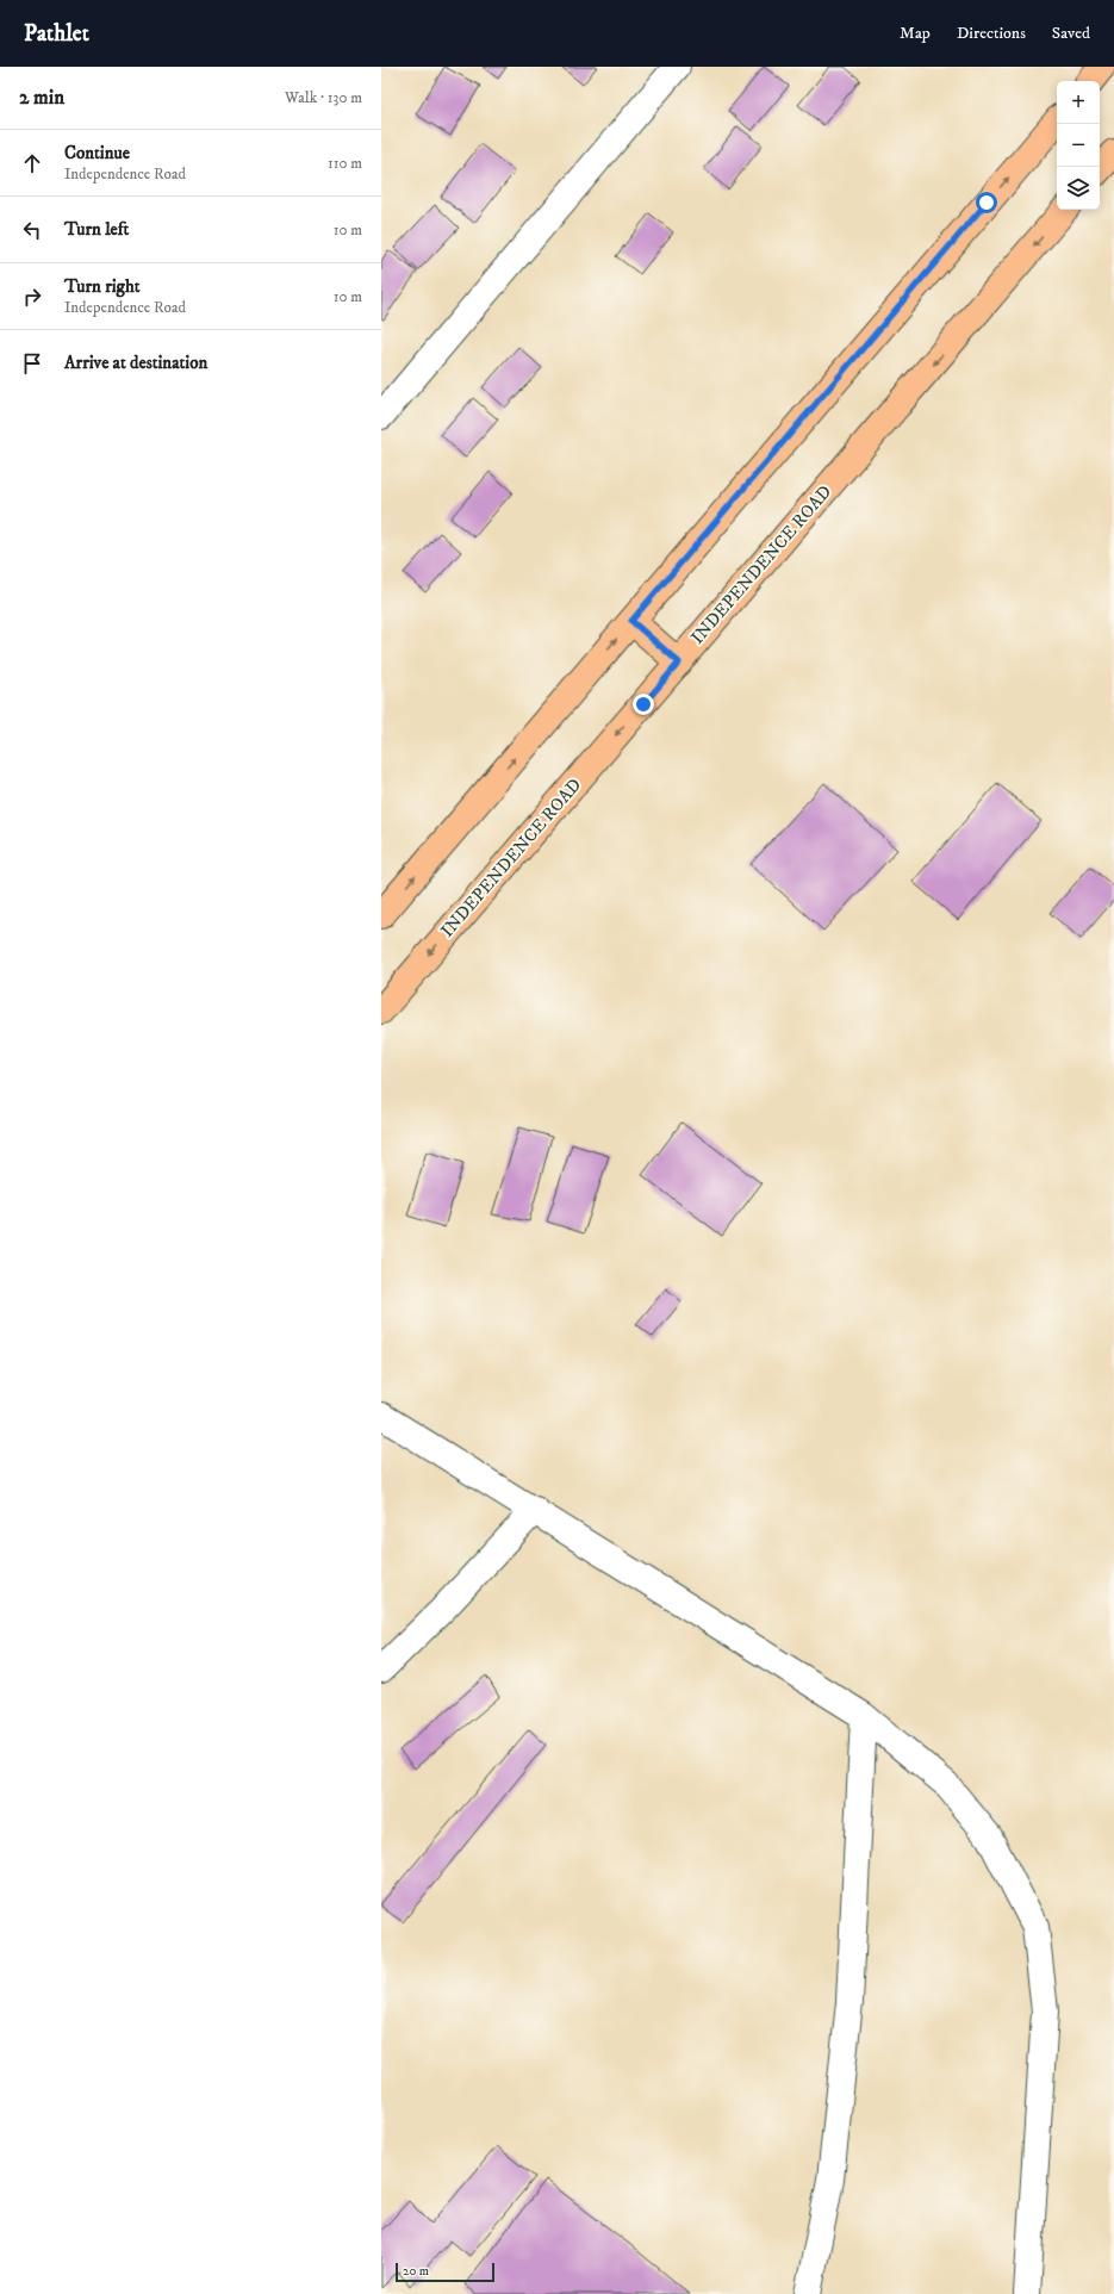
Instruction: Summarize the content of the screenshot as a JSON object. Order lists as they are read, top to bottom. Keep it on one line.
{"streets":{"main road":["INDEPENDENCE ROAD"]},"scale_bar":"20 m","page":{"header":"Pathlet","nav":["Map","Directions","Saved"],"heading":["2 min","Walk · 130 m"],"map_buttons":["+","−"],"list":[["Continue","Independence Road","110 m"],["Turn left","10 m"],["Turn right","Independence Road","10 m"],"Arrive at destination"],"scale":"20 m"}}
